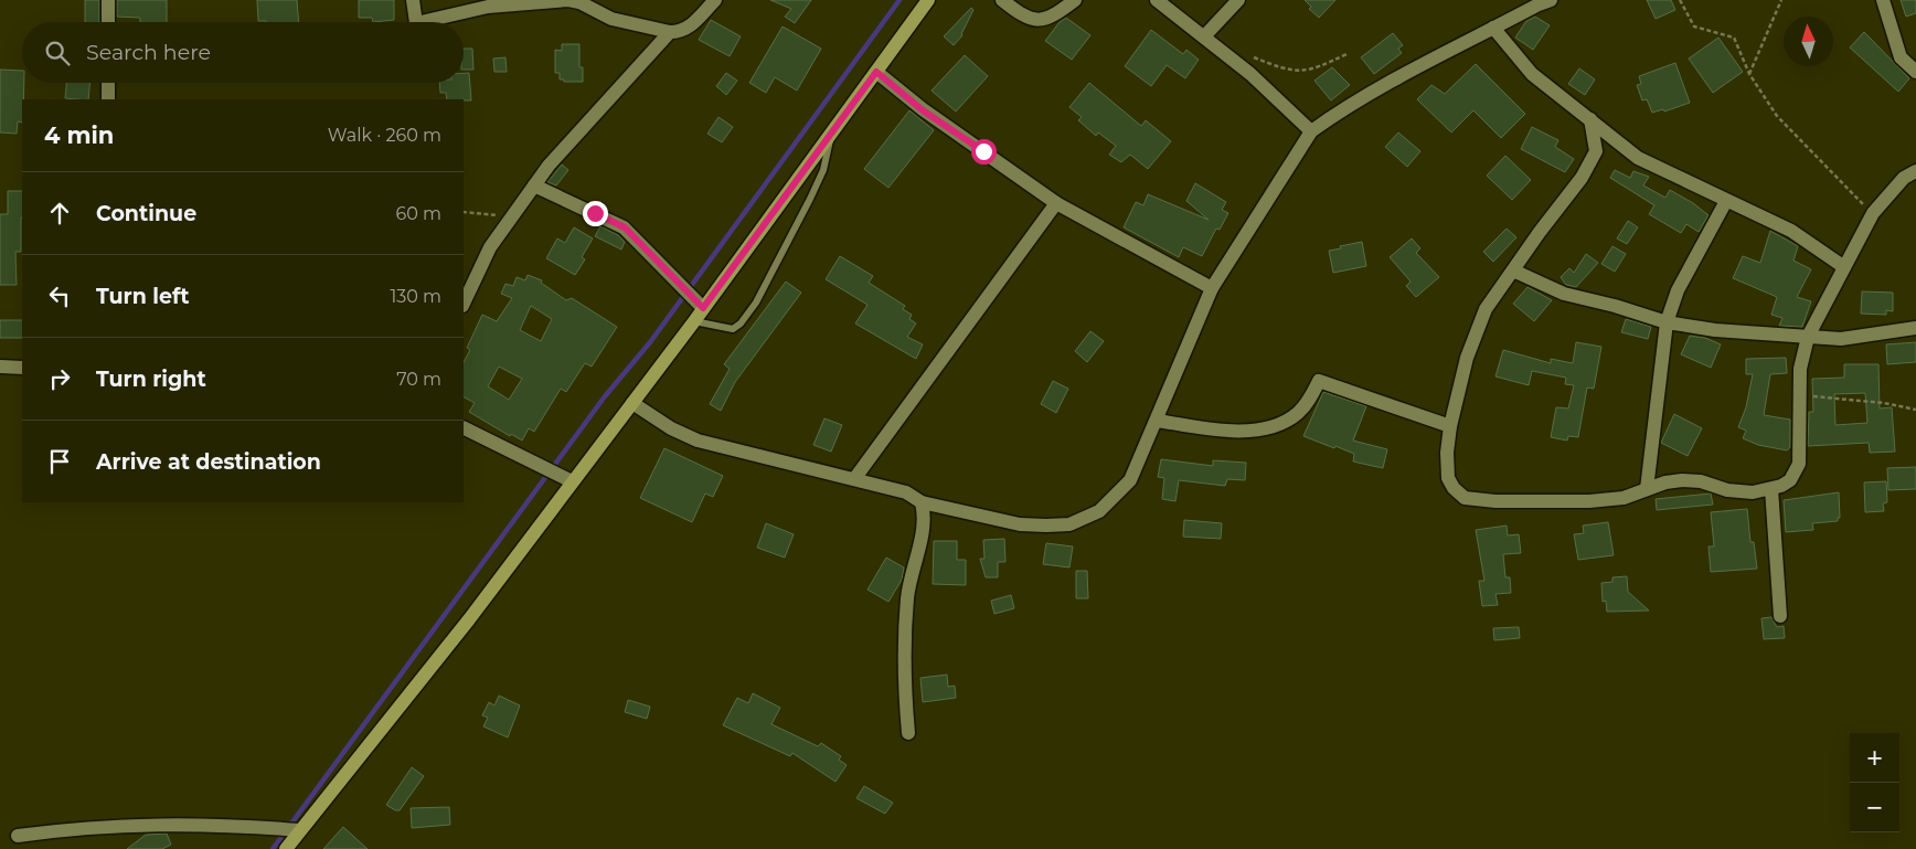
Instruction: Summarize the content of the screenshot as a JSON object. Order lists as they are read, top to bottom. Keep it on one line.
{"north":"top","page":{"search":"Search here","heading":["4 min","Walk · 260 m"],"list":[["Continue","60 m"],["Turn left","130 m"],["Turn right","70 m"],"Arrive at destination"],"map_buttons":["+","−"]}}
